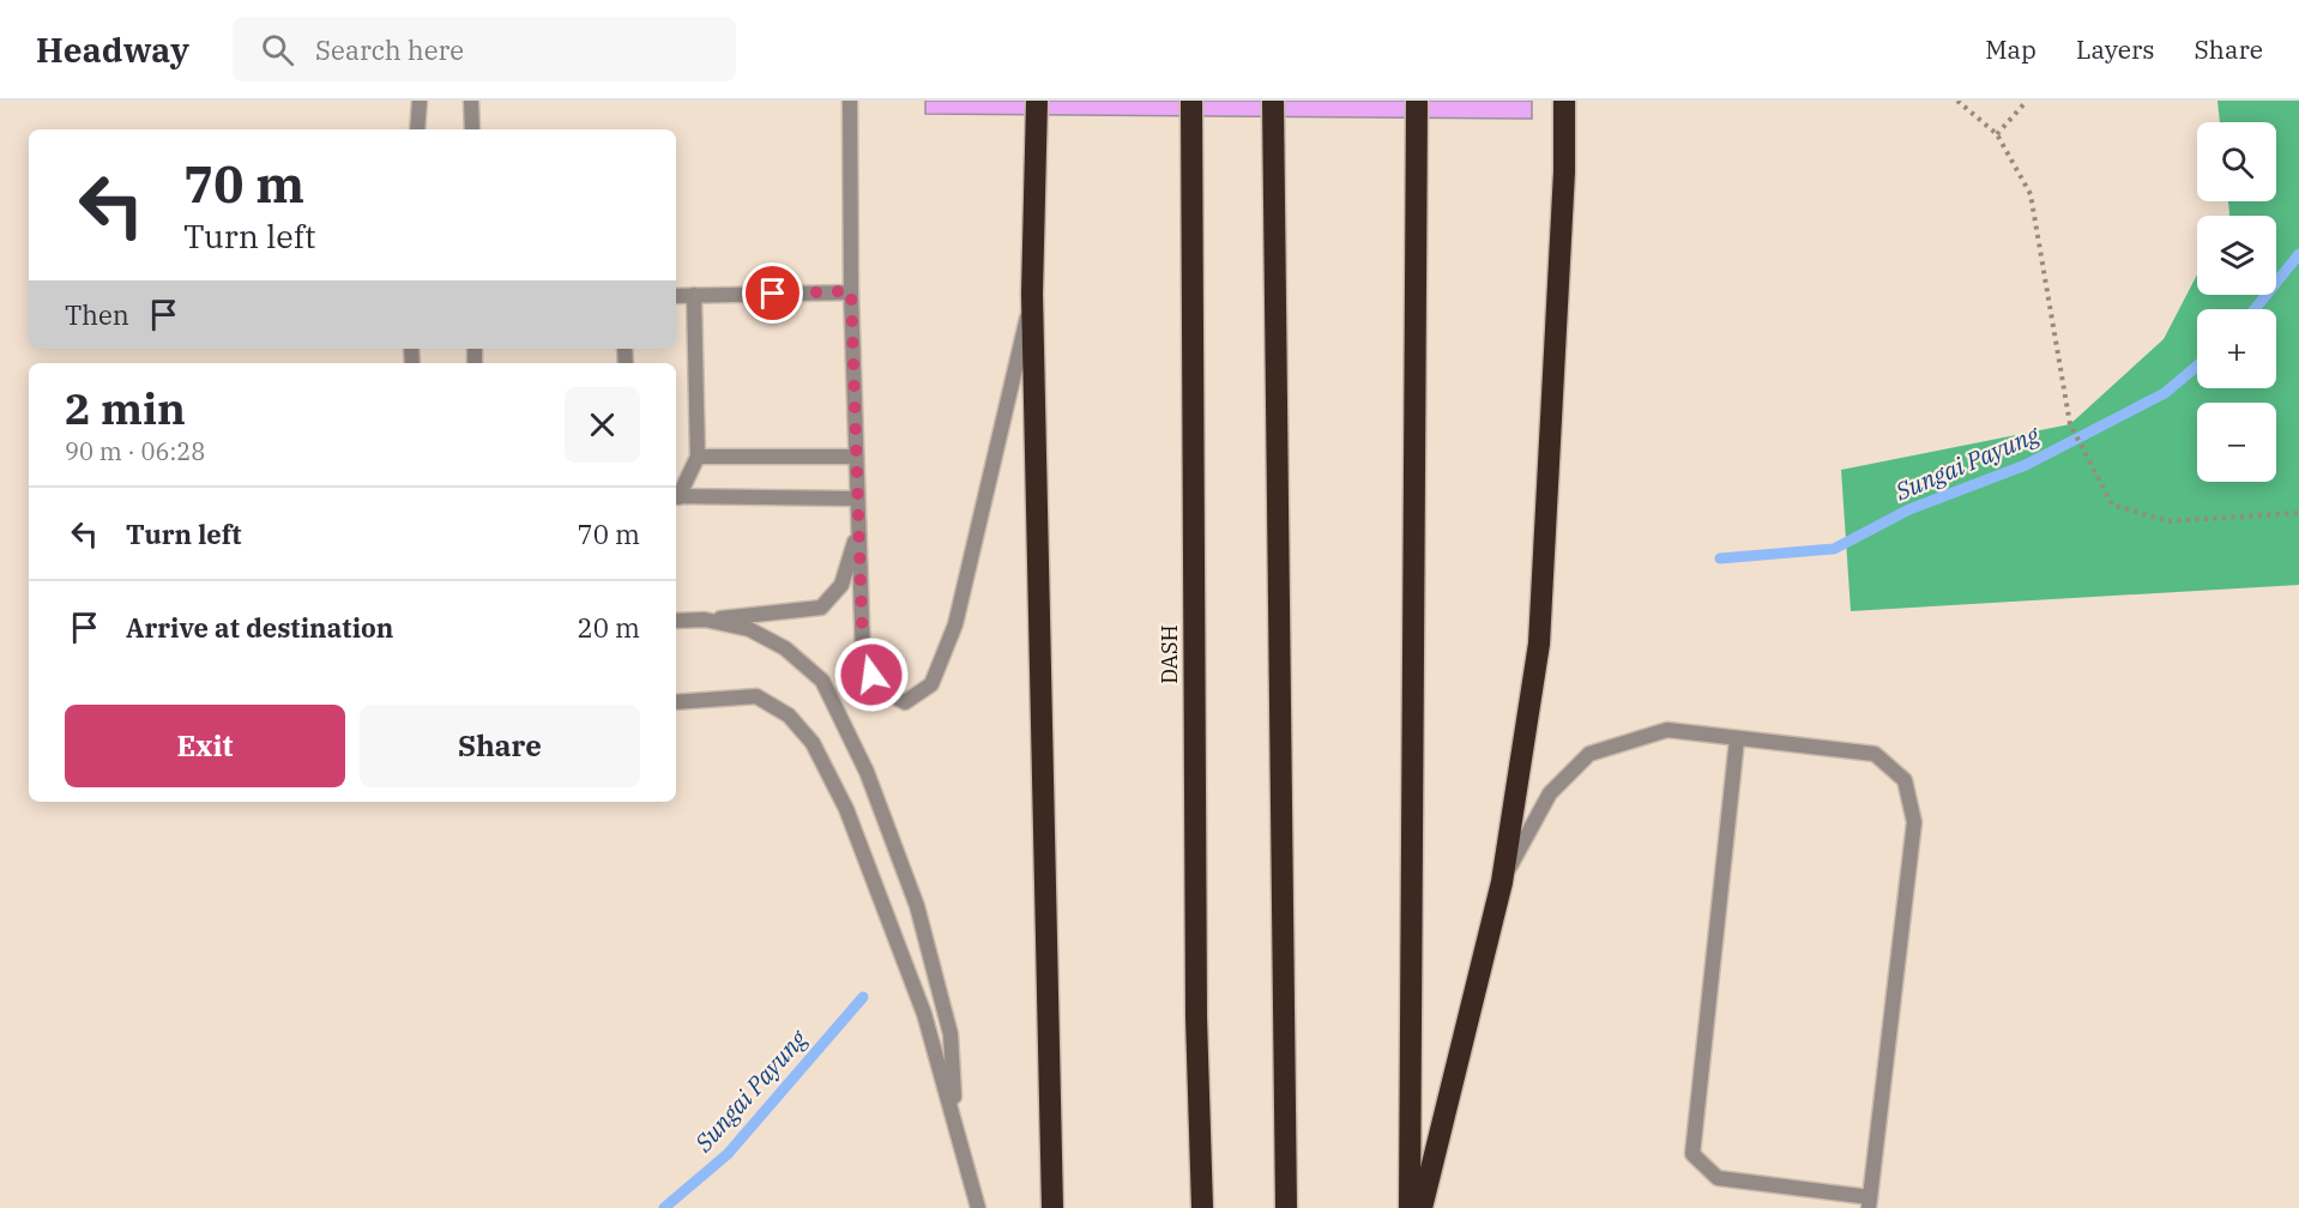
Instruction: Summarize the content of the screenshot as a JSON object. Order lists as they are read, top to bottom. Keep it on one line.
{"streets":{"highway":["DASH"]},"water":["Sungai Payung"],"page":{"header":"Headway","search":"Search here","nav":["Map","Layers","Share"],"map_buttons":["+","−"],"turn":["70 m","Turn left"],"then":"Then","heading":["2 min","90 m · 06:28"],"list":[{"name":"Turn left","value":"70 m"},{"name":"Arrive at destination","value":"20 m"}],"buttons":["Exit","Share"]}}
